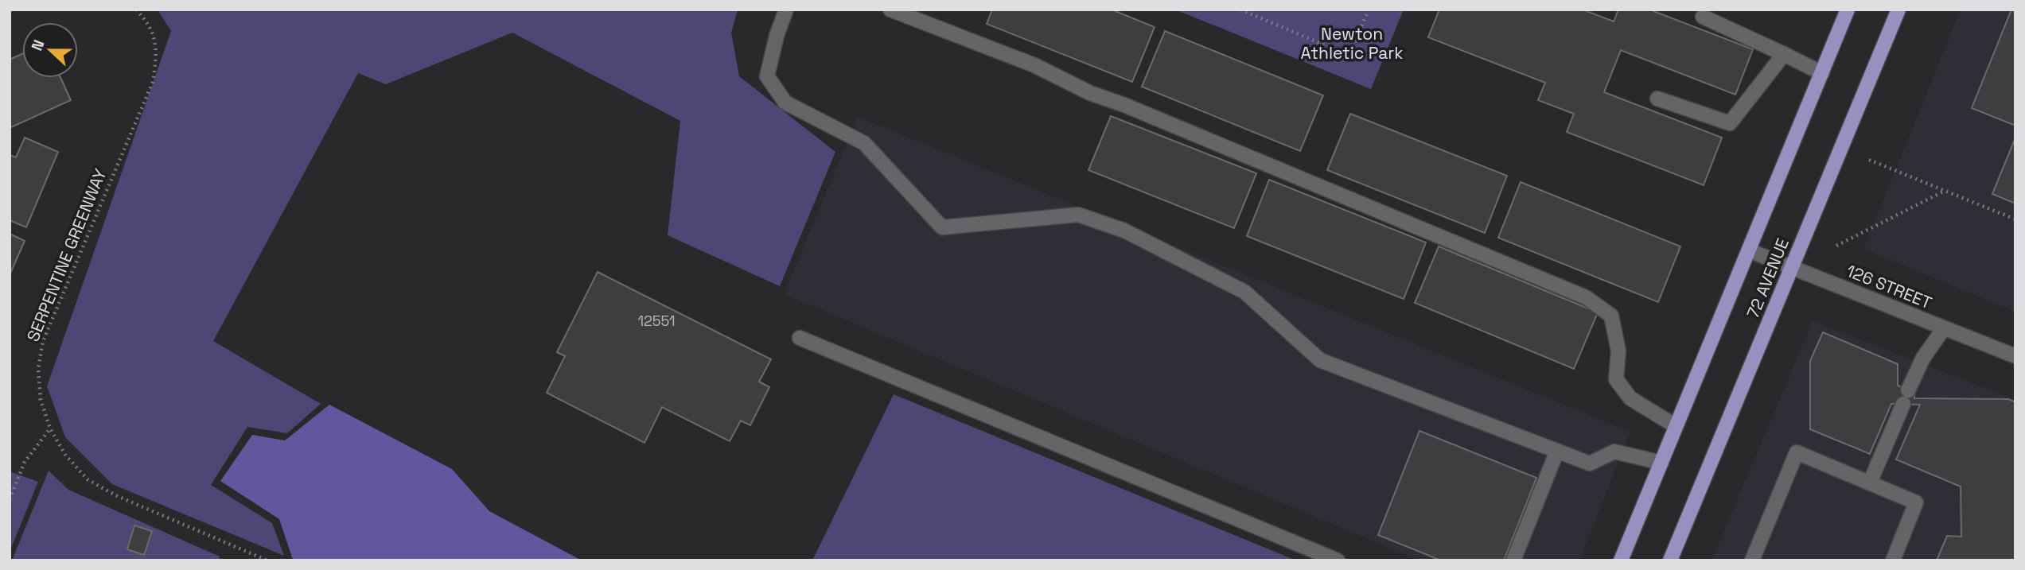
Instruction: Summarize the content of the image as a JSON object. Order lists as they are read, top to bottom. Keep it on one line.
{"streets":{"main road":["72 AVENUE"],"street":["126 STREET"],"path":["SERPENTINE GREENWAY"]},"crossings":[["72 AVENUE","126 STREET"]],"parks":["Newton Athletic Park"],"house_numbers":["12551"],"north":"left"}
